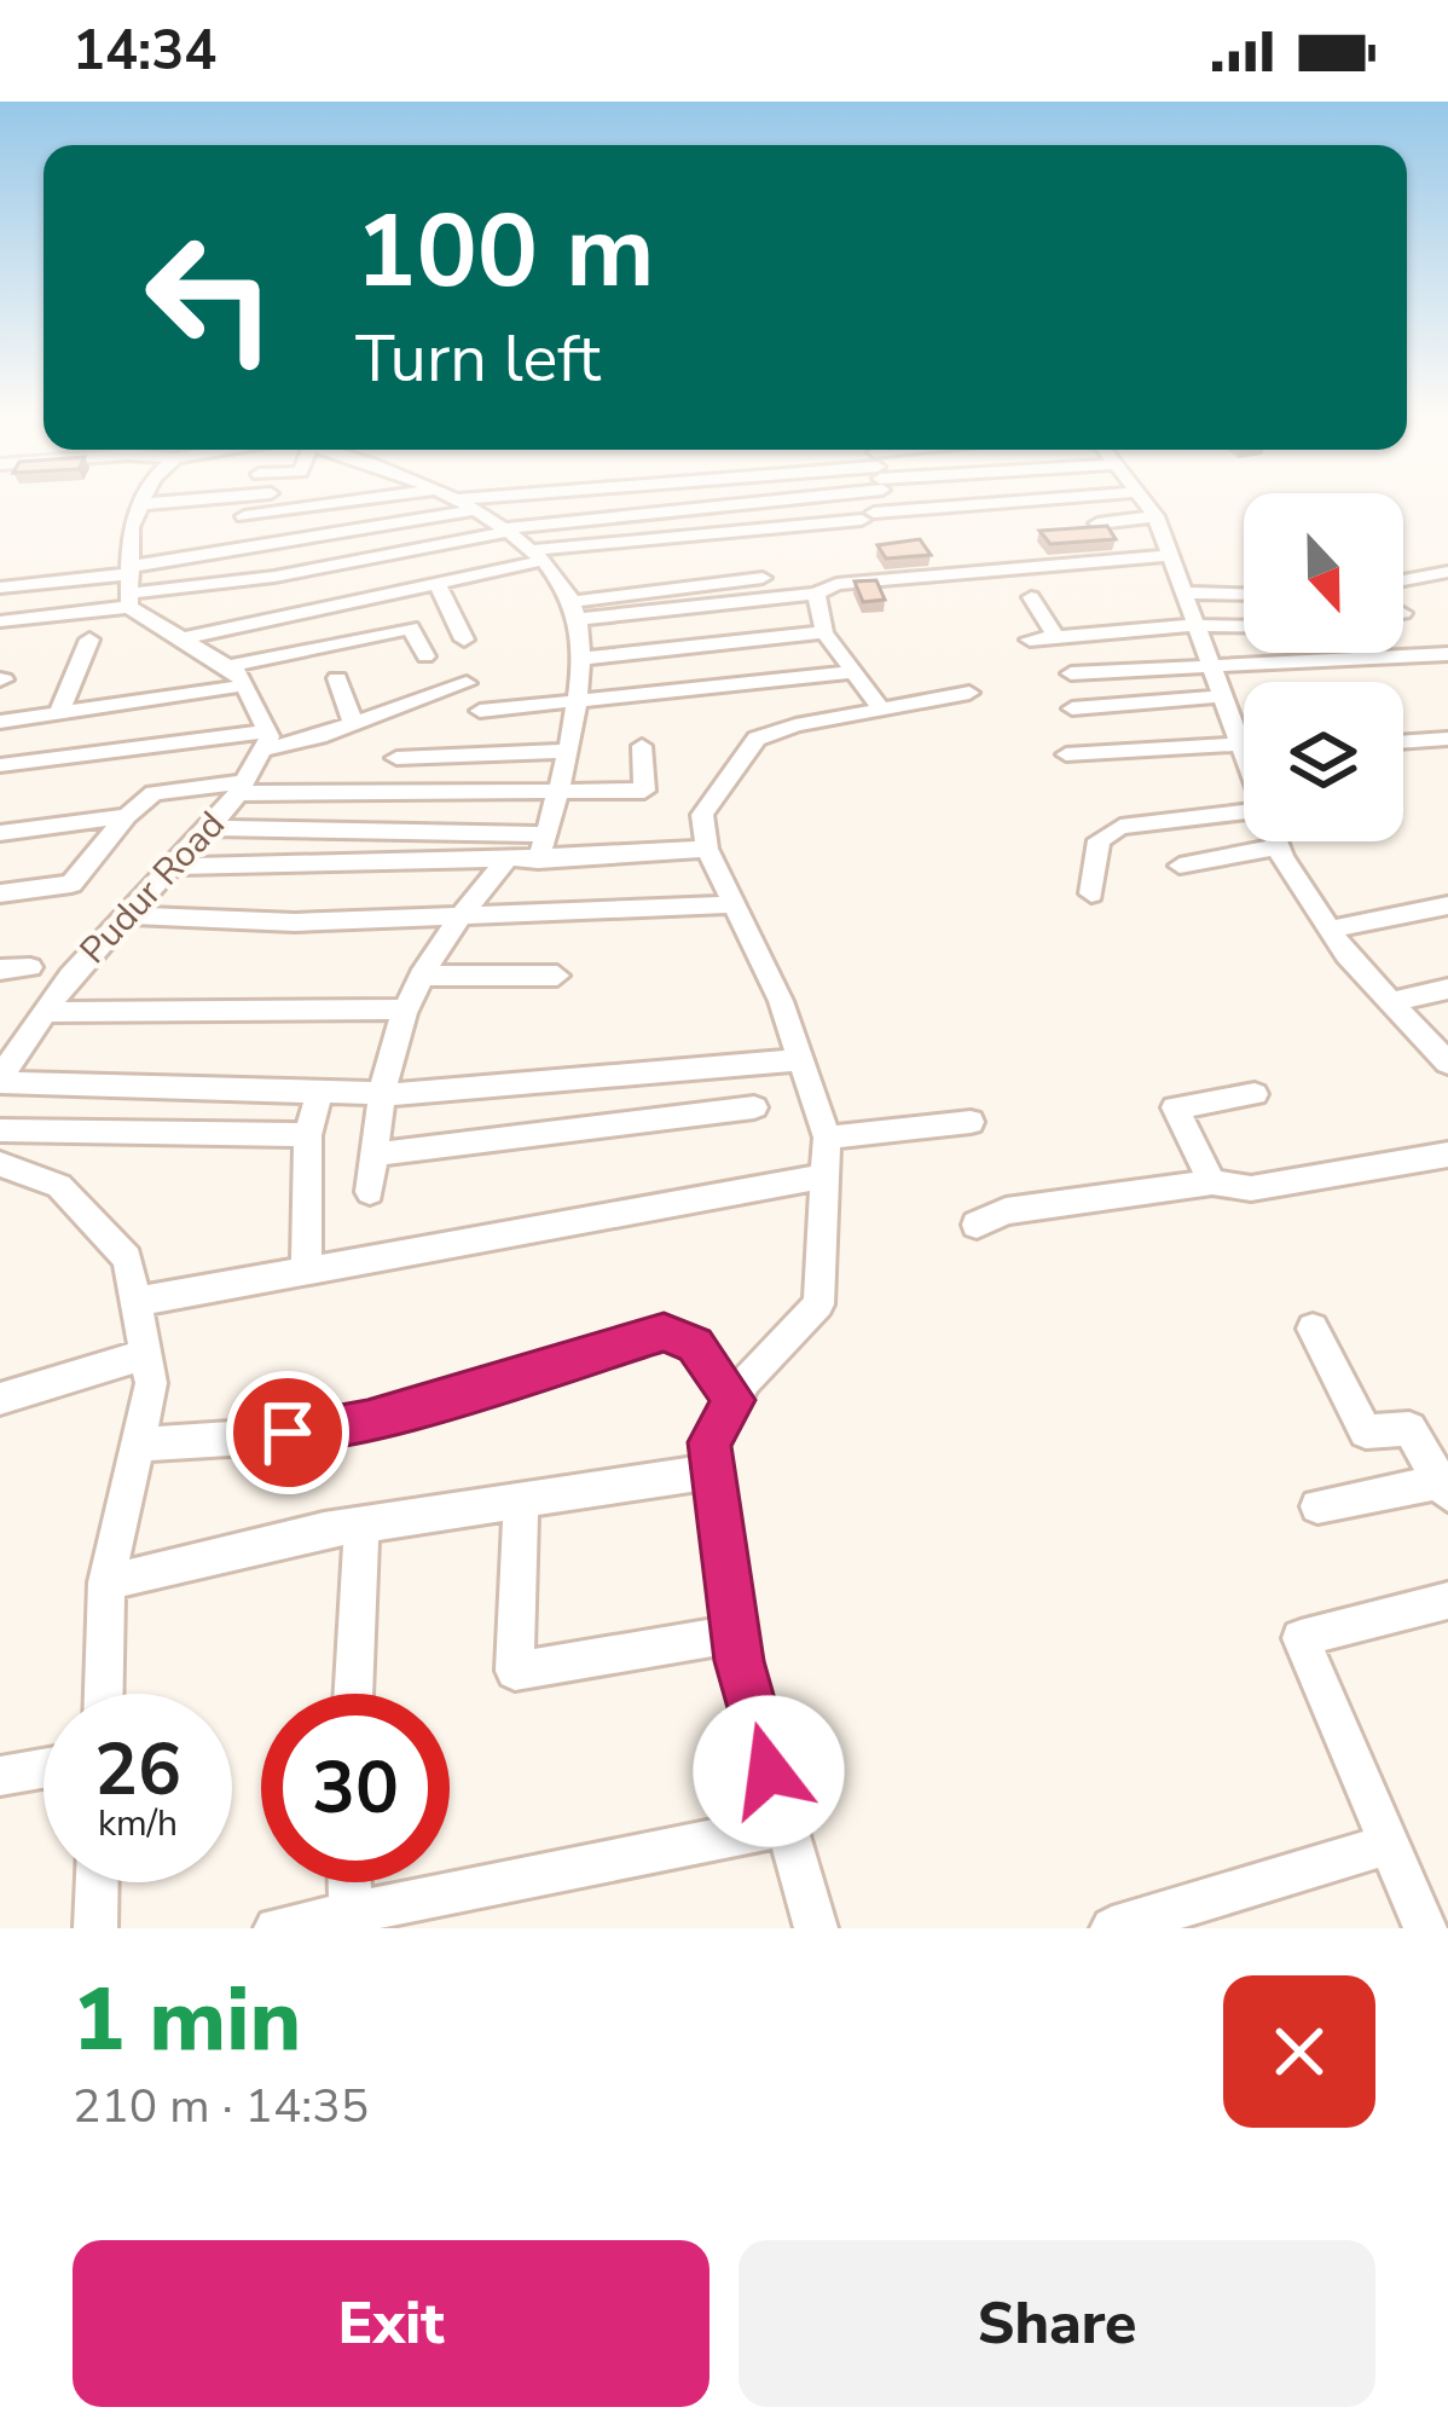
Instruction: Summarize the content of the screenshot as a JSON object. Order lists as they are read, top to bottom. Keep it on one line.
{"streets":{"street":["Pudur Road"]},"north":"bottom","page":{"status":"14:34","turn":["100 m","Turn left"],"speed":"26 km/h","limit":"30","heading":["1 min","210 m · 14:35"],"buttons":["Exit","Share"]}}
